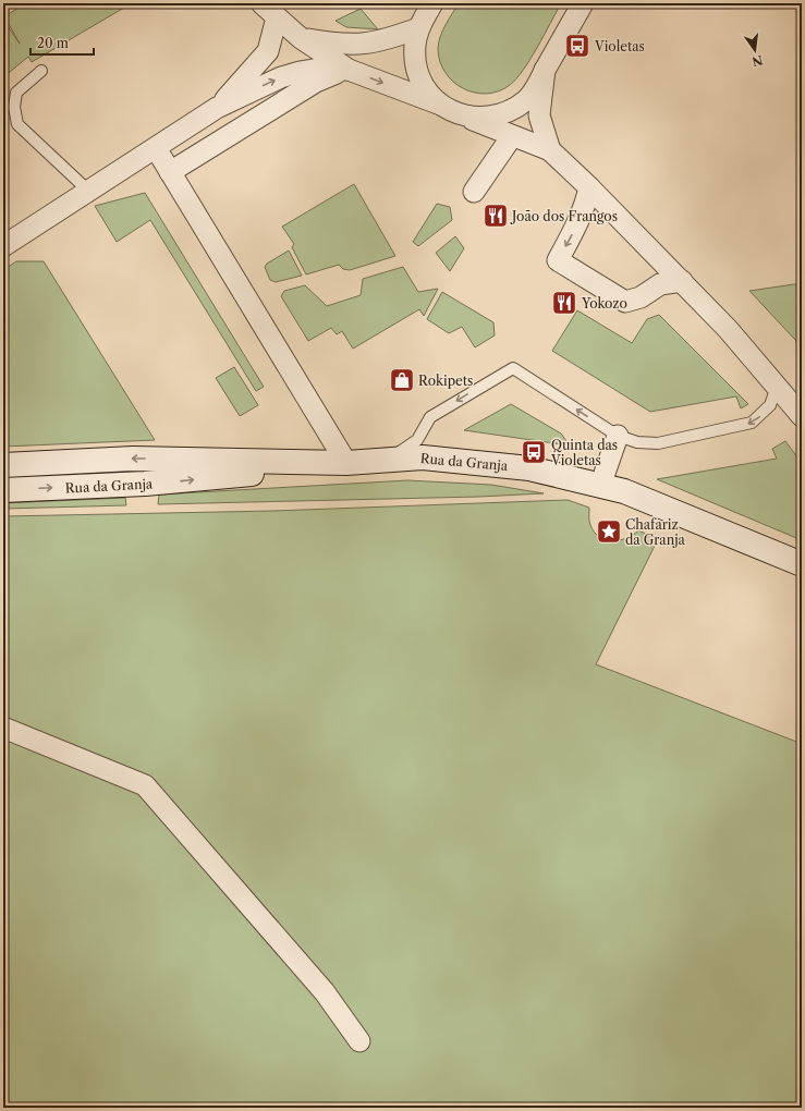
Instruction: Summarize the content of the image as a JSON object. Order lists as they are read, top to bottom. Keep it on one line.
{"streets":{"main road":["Rua da Granja"]},"places":{"bus stop":["Violetas","Quinta das Violetas"],"restaurant":["João dos Frangos","Yokozo"],"shop":["Rokipets"],"place":["Chafariz da Granja"]},"scale_bar":"20 m","north":"bottom"}
